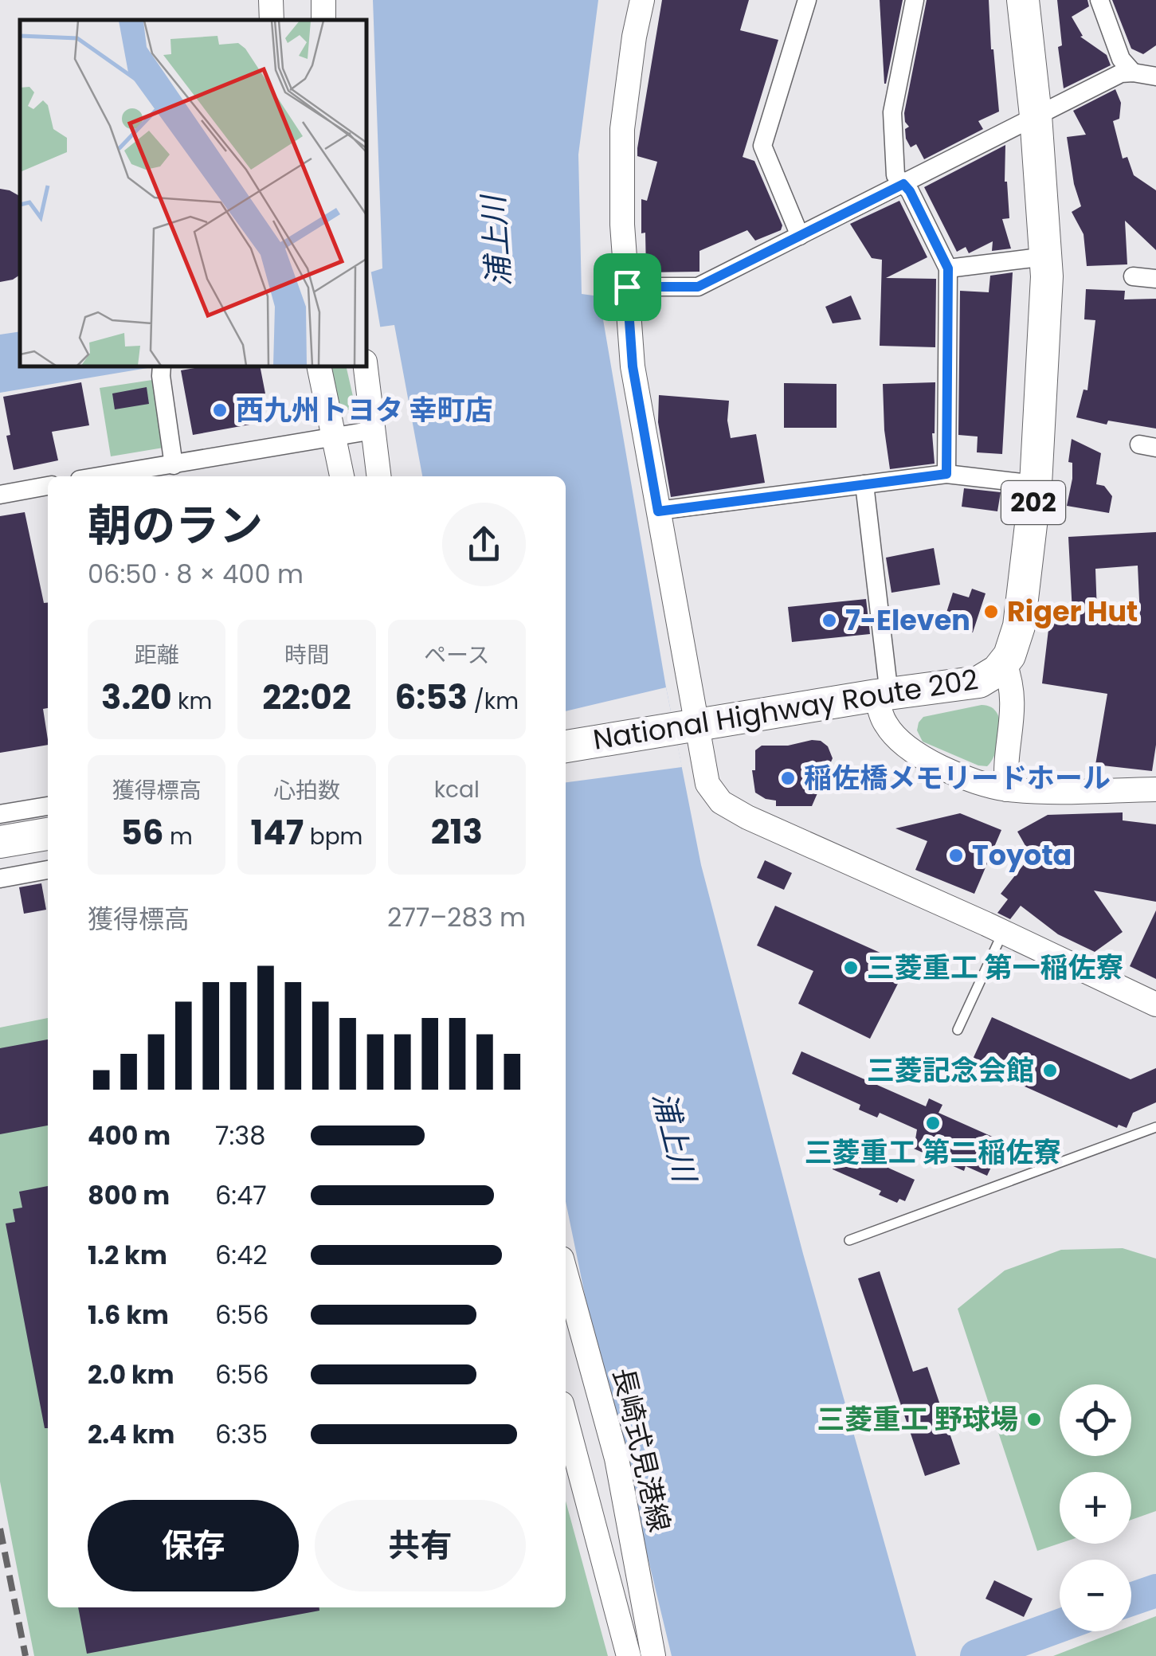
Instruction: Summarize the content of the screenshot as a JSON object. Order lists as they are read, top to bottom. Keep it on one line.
{"streets":{"highway":["202","National Highway Route 202"],"street":["長崎式見港線"]},"water":["浦上川"],"places":["西九州トヨタ 幸町店","Riger Hut","7-Eleven","稲佐橋メモリードホール","Toyota","三菱重工 第一稲佐寮","三菱記念会館","三菱重工 第二稲佐寮","三菱重工 野球場"],"page":{"heading":["朝のラン","06:50 · 8 × 400 m"],"stats":[["距離","3.20 km"],["時間","22:02"],["ペース","6:53 /km"],["獲得標高","56 m"],["心拍数","147 bpm"],["kcal","213"]],"chart":["獲得標高","277–283 m"],"list":[{"name":"400 m","note":"7:38"},{"name":"800 m","note":"6:47"},{"name":"1.2 km","note":"6:42"},{"name":"1.6 km","note":"6:56"},{"name":"2.0 km","note":"6:56"},{"name":"2.4 km","note":"6:35"}],"map_buttons":["+","−"],"buttons":["保存","共有"]}}
